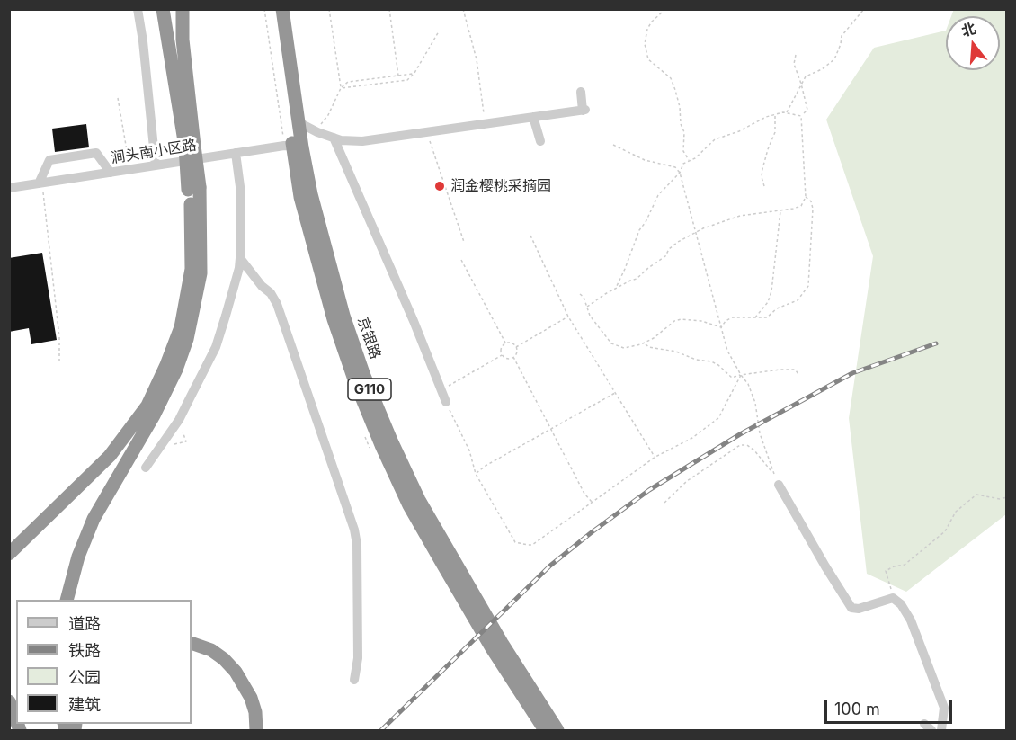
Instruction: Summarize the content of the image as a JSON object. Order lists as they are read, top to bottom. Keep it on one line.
{"streets":{"highway":["京银路","G110"],"street":["涧头南小区路"]},"crossings":[["涧头南小区路","京银路"]],"places":["润金樱桃采摘园"],"legend":["道路","铁路","公园","建筑"],"scale_bar":"100 m","north":"top"}
